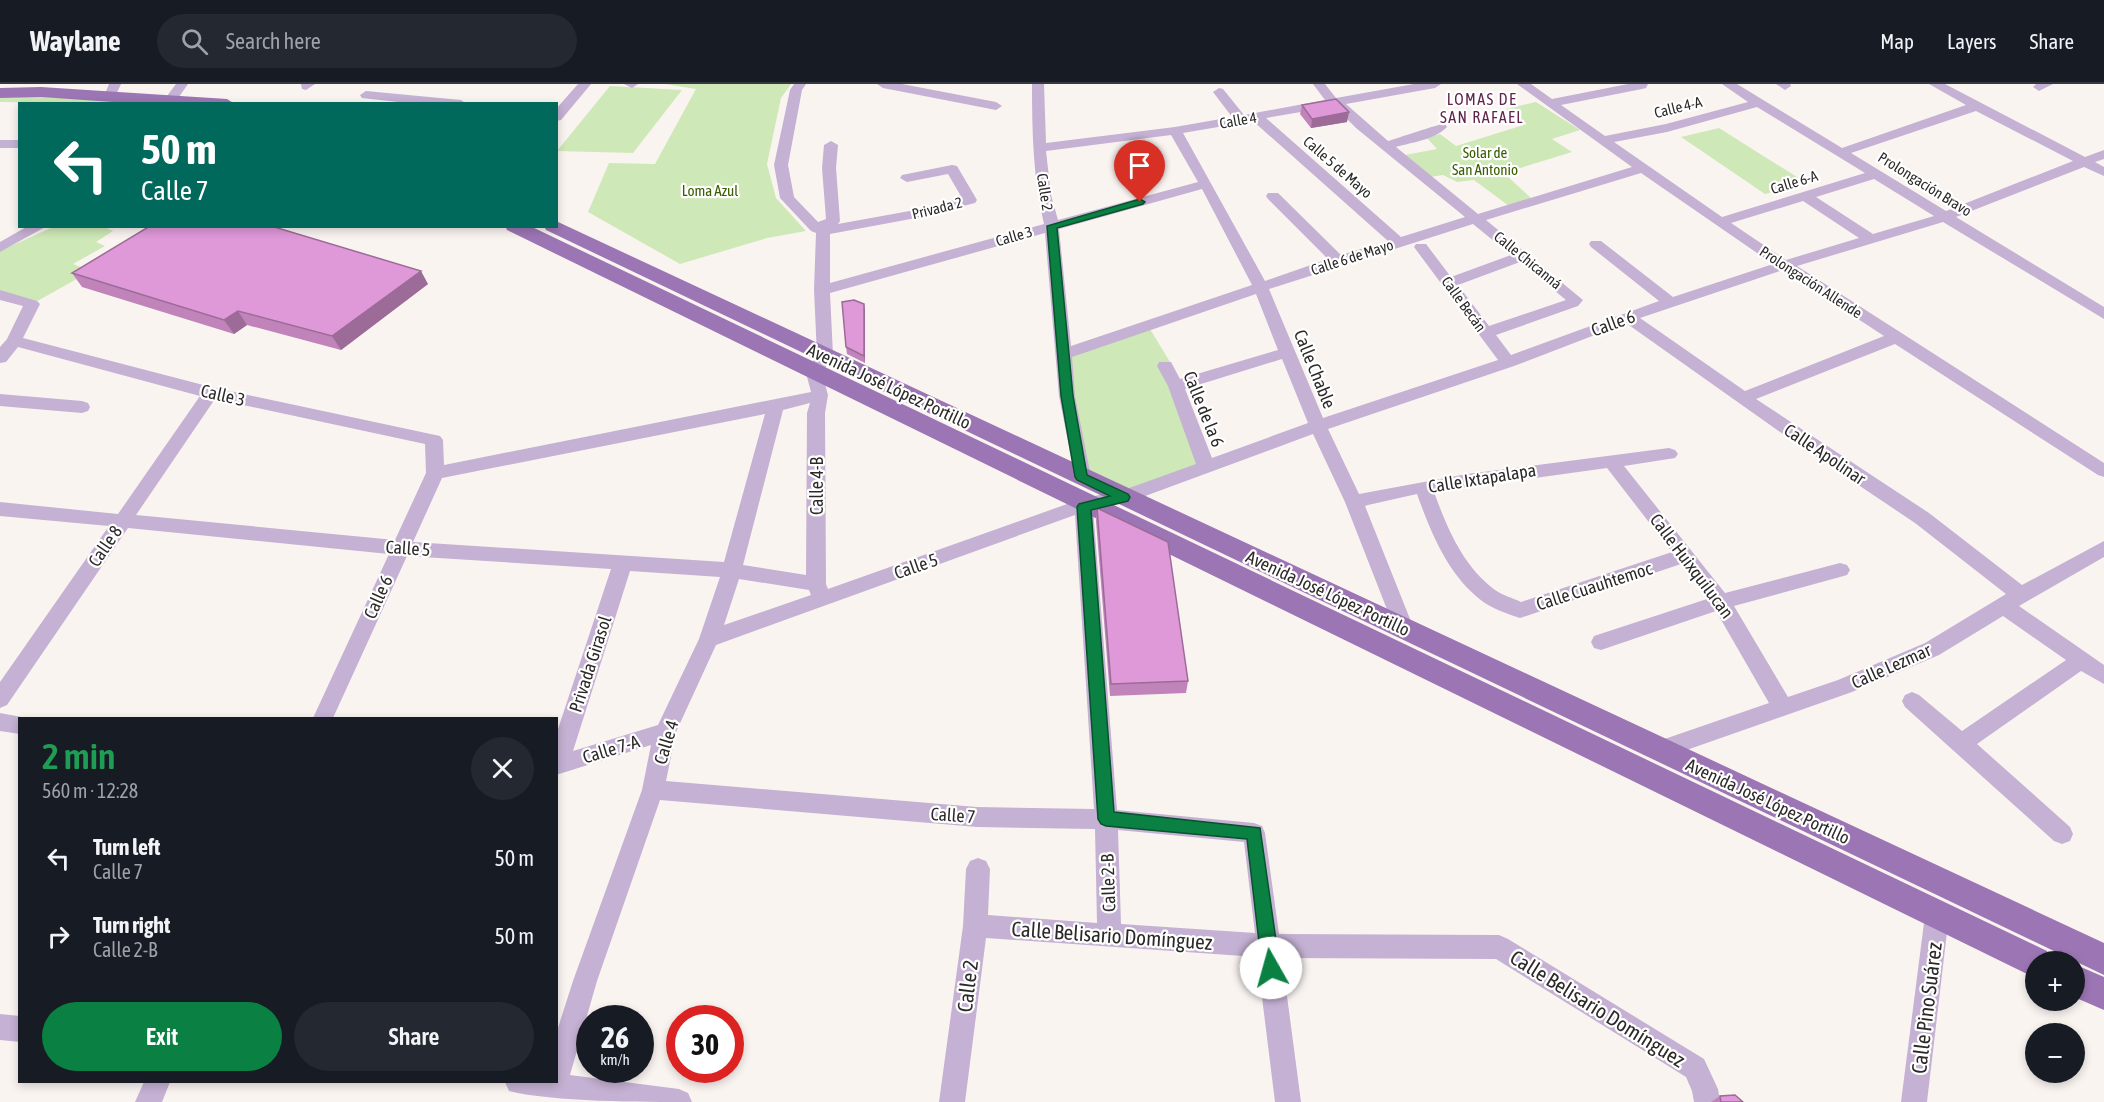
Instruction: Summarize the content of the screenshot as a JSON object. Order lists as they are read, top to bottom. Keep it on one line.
{"streets":{"main road":["Avenida José López Portillo"],"street":["Calle 4-A","Calle 4","Calle 5 de Mayo","Calle 6-A","Prolongación Bravo","Calle 2","Privada 2","Calle 3","Calle 6 de Mayo","Calle Chicanná","Prolongación Allende","Calle Becán","Calle 6","Calle Chable","Calle de la 6","Calle Apolinar","Calle Ixtapalapa","Calle 4-B","Calle 8","Calle 5","Calle Huixquilucan","Calle Cuauhtemoc","Privada Girasol","Calle Lezmar","Calle 7-A","Calle 7","Calle 2-B","Calle Belisario Domínguez","Calle Pino Suárez"]},"crossings":[["Calle 4-A","Prolongación Bravo"],["Calle 4-A","Prolongación Allende"],["Calle 4","Calle 5 de Mayo"],["Calle 4","Calle 2"],["Calle 4","Calle Chicanná"],["Calle 4","Calle Chable"],["Calle 4","Calle 5"],["Calle 4","Calle 7-A"],["Calle 4","Calle 7"],["Calle 5 de Mayo","Calle 6 de Mayo"],["Calle 6-A","Prolongación Bravo"],["Calle 6-A","Prolongación Allende"],["Prolongación Bravo","Calle 6"],["Calle 2","Calle 3"],["Calle 2","Calle 6 de Mayo"],["Calle 2","Avenida José López Portillo"],["Calle 2","Calle Belisario Domínguez"],["Calle 3","Calle 6"],["Calle 3","Calle Chable"],["Calle 3","Calle 8"],["Calle 6 de Mayo","Calle Chicanná"],["Calle 6 de Mayo","Prolongación Allende"],["Calle 6 de Mayo","Calle Chable"],["Calle Chicanná","Calle Becán"],["Prolongación Allende","Calle 6"],["Calle Becán","Calle 6"],["Calle 6","Calle Chable"],["Calle 6","Avenida José López Portillo"],["Calle 6","Calle de la 6"],["Calle 6","Calle Apolinar"],["Calle 6","Calle 5"],["Calle Chable","Avenida José López Portillo"],["Calle Chable","Calle Ixtapalapa"],["Avenida José López Portillo","Calle 4-B"],["Avenida José López Portillo","Calle 5"],["Avenida José López Portillo","Calle Lezmar"],["Avenida José López Portillo","Calle 2-B"],["Avenida José López Portillo","Calle Pino Suárez"],["Calle Apolinar","Calle Lezmar"],["Calle Ixtapalapa","Calle Huixquilucan"],["Calle Ixtapalapa","Calle Cuauhtemoc"],["Calle 4-B","Calle 5"],["Calle 8","Calle 5"],["Calle 5","Privada Girasol"],["Calle 5","Calle 2-B"],["Calle Huixquilucan","Calle Cuauhtemoc"],["Calle Huixquilucan","Calle Lezmar"],["Calle 7","Calle 2-B"],["Calle 7","Calle Belisario Domínguez"],["Calle 2-B","Calle Belisario Domínguez"]],"districts":["LOMAS DE SAN RAFAEL"],"parks":["Solar de San Antonio","Loma Azul"],"page":{"header":"Waylane","search":"Search here","nav":["Map","Layers","Share"],"turn":["50 m","Calle 7"],"heading":["2 min","560 m · 12:28"],"list":[{"name":"Turn left","note":"Calle 7","value":"50 m"},{"name":"Turn right","note":"Calle 2-B","value":"50 m"}],"map_buttons":["+","−"],"buttons":["Exit","Share"],"speed":"26 km/h","limit":"30"}}
